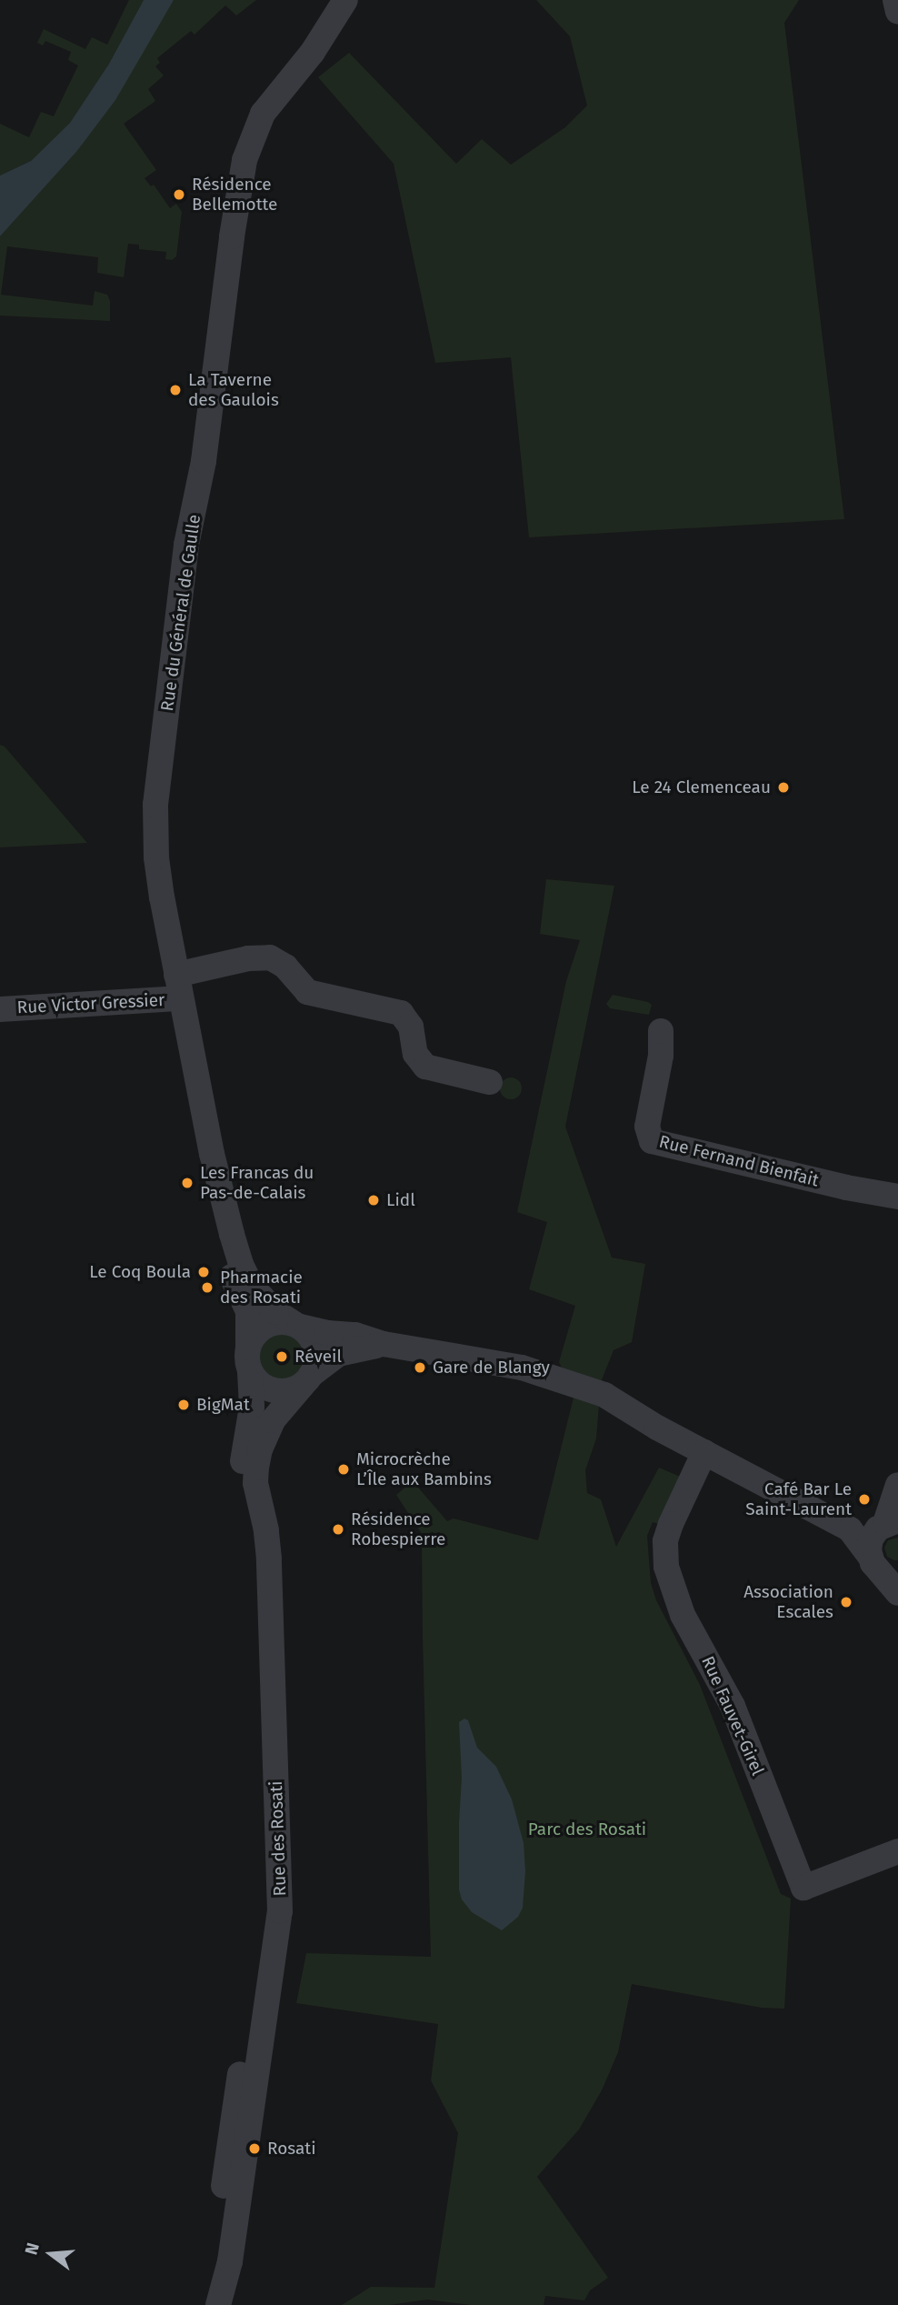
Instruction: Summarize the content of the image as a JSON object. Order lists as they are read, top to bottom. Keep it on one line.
{"streets":{"street":["Rue du Général de Gaulle","Rue Victor Gressier","Rue Fernand Bienfait","Rue Fauvet-Girel","Rue des Rosati"]},"crossings":[["Rue du Général de Gaulle","Rue Victor Gressier"],["Rue du Général de Gaulle","Rue des Rosati"]],"parks":["Parc des Rosati"],"places":["Résidence Bellemotte","La Taverne des Gaulois","Le 24 Clemenceau","Les Francas du Pas-de-Calais","Lidl","Le Coq Boula","Pharmacie des Rosati","Réveil","Gare de Blangy","BigMat","Microcrèche L’Île aux Bambins","Café Bar Le Saint-Laurent","Résidence Robespierre","Association Escales","Rosati"],"north":"left"}
